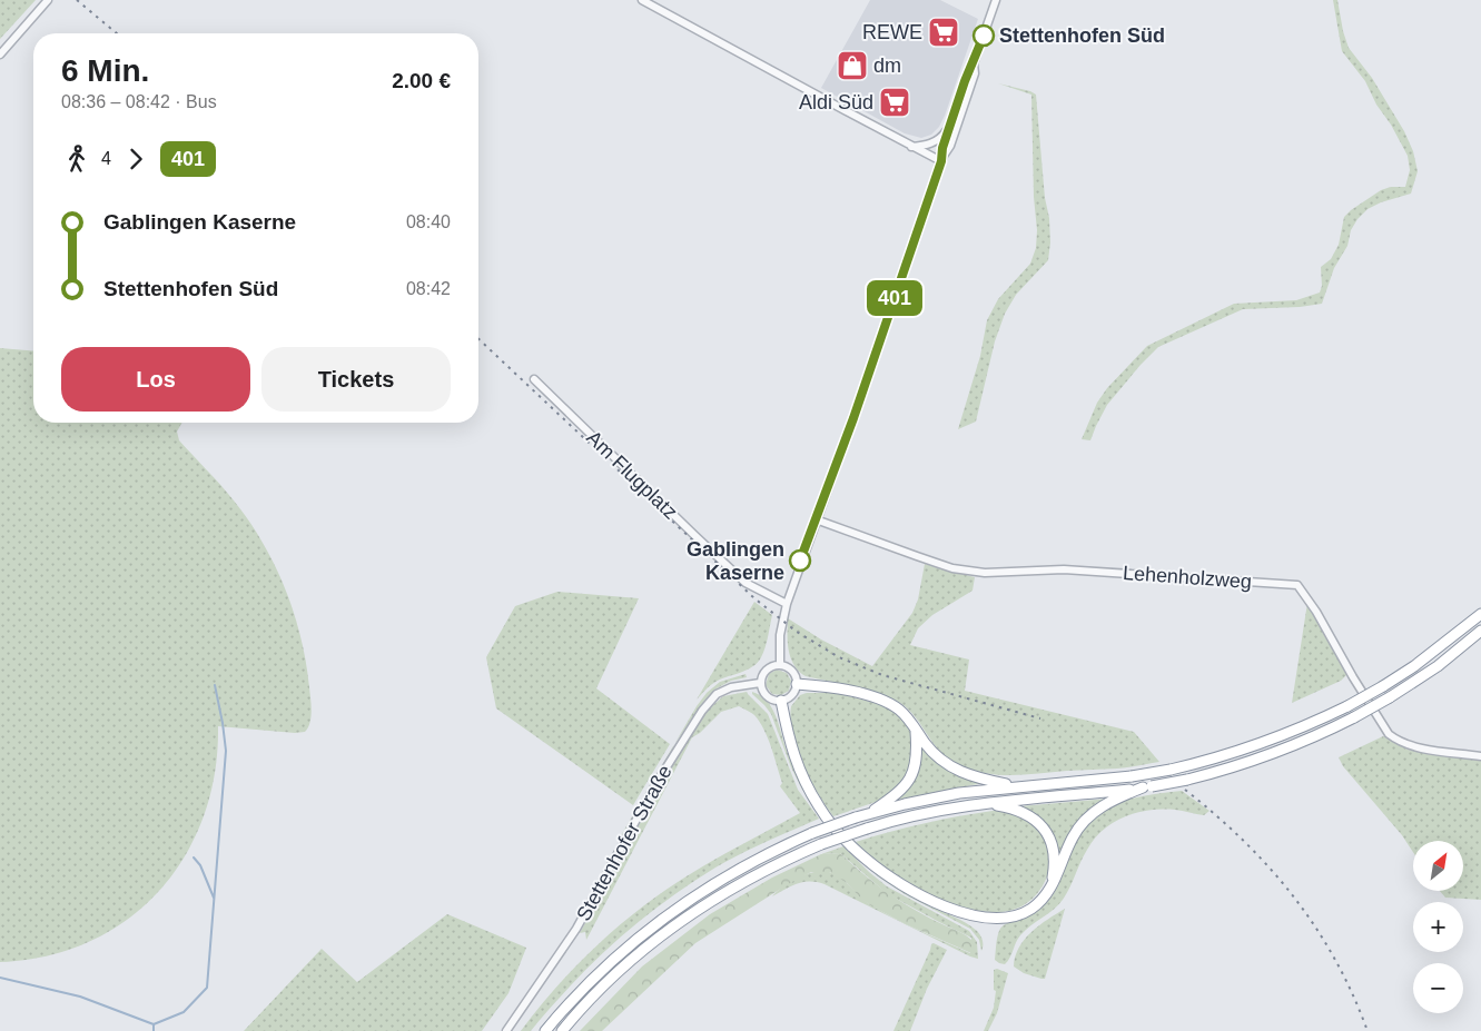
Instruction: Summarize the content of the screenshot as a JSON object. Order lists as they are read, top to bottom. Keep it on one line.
{"streets":{"street":["Am Flugplatz","Lehenholzweg","Stettenhofer Straße"]},"places":{"supermarket":["REWE","Aldi Süd"],"other":["Stettenhofen Süd","Gablingen Kaserne"],"shop":["dm"]},"lines":["bus line 401"],"north":"top right","page":{"on_map":"401","heading":["6 Min.","08:36 – 08:42 · Bus","2.00 €"],"legs":["4","401"],"list":[{"name":"Gablingen Kaserne","value":"08:40"},{"name":"Stettenhofen Süd","value":"08:42"}],"buttons":["Los","Tickets"],"map_buttons":["+","−"]}}
